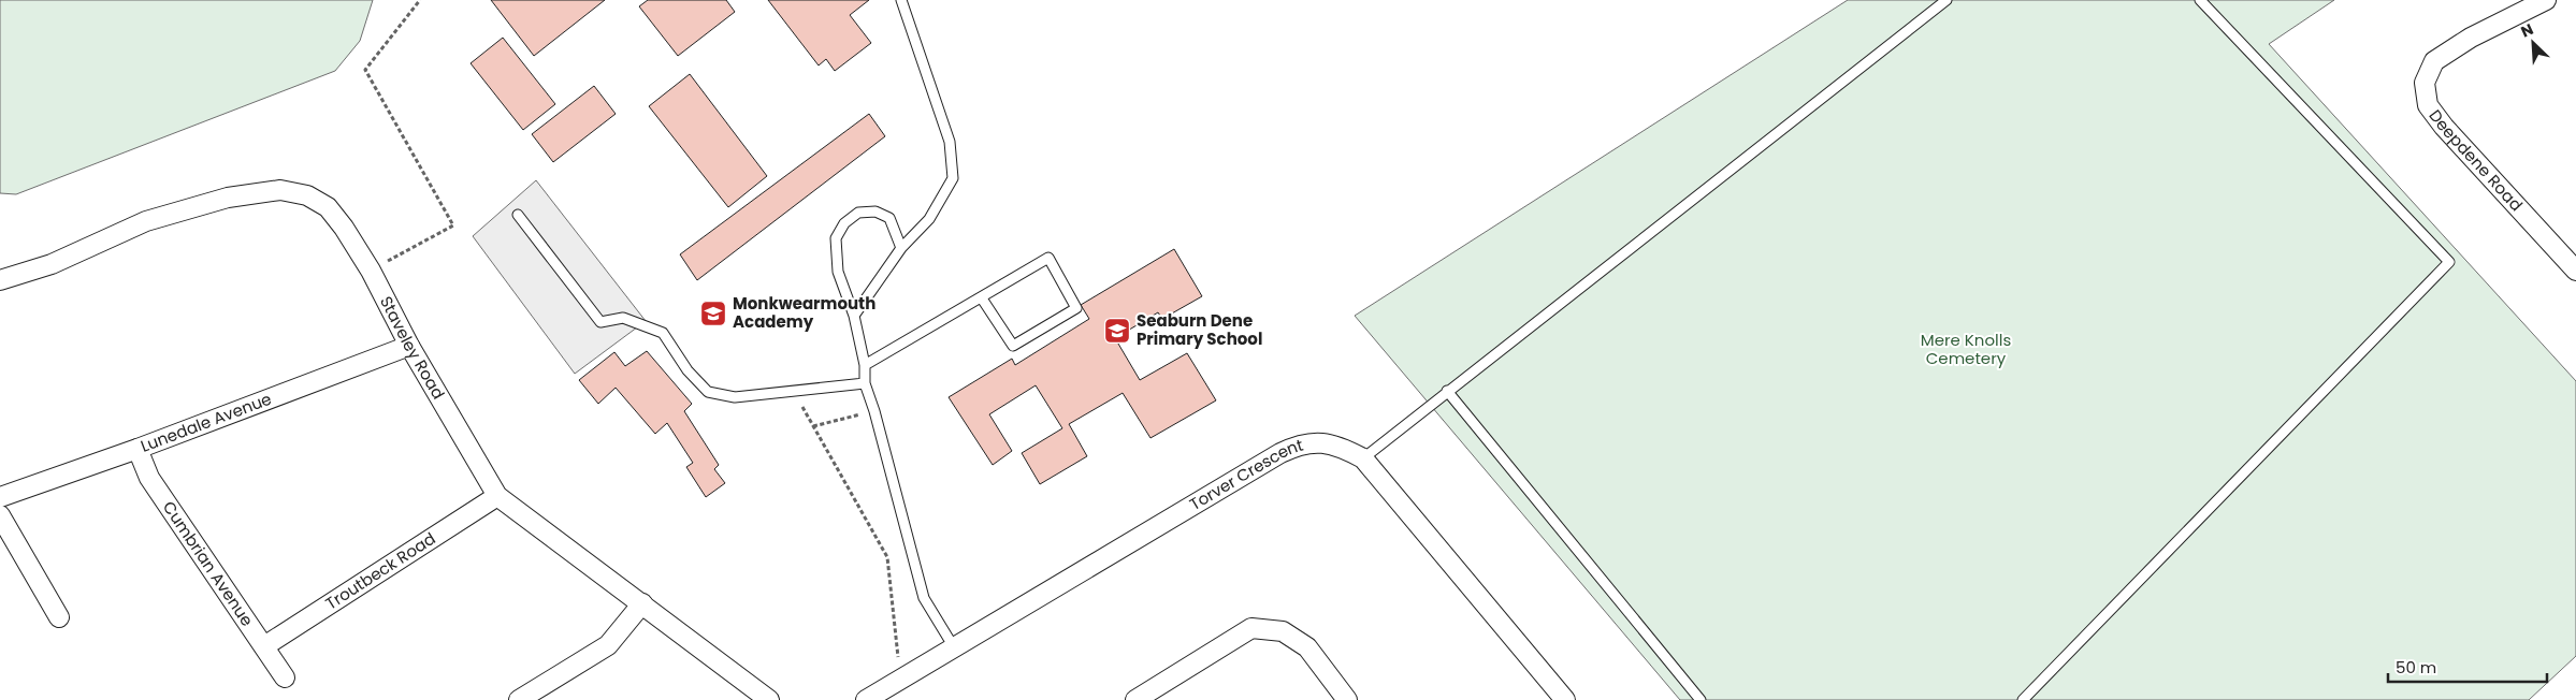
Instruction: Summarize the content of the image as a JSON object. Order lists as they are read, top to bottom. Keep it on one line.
{"streets":{"street":["Deepdene Road","Staveley Road","Lunedale Avenue","Torver Crescent","Cumbrian Avenue","Troutbeck Road"]},"crossings":[["Staveley Road","Lunedale Avenue"],["Staveley Road","Troutbeck Road"],["Lunedale Avenue","Cumbrian Avenue"],["Cumbrian Avenue","Troutbeck Road"]],"parks":["Mere Knolls Cemetery"],"places":{"school or university":["Monkwearmouth Academy","Seaburn Dene Primary School"]},"scale_bar":"50 m","north":"top left"}
